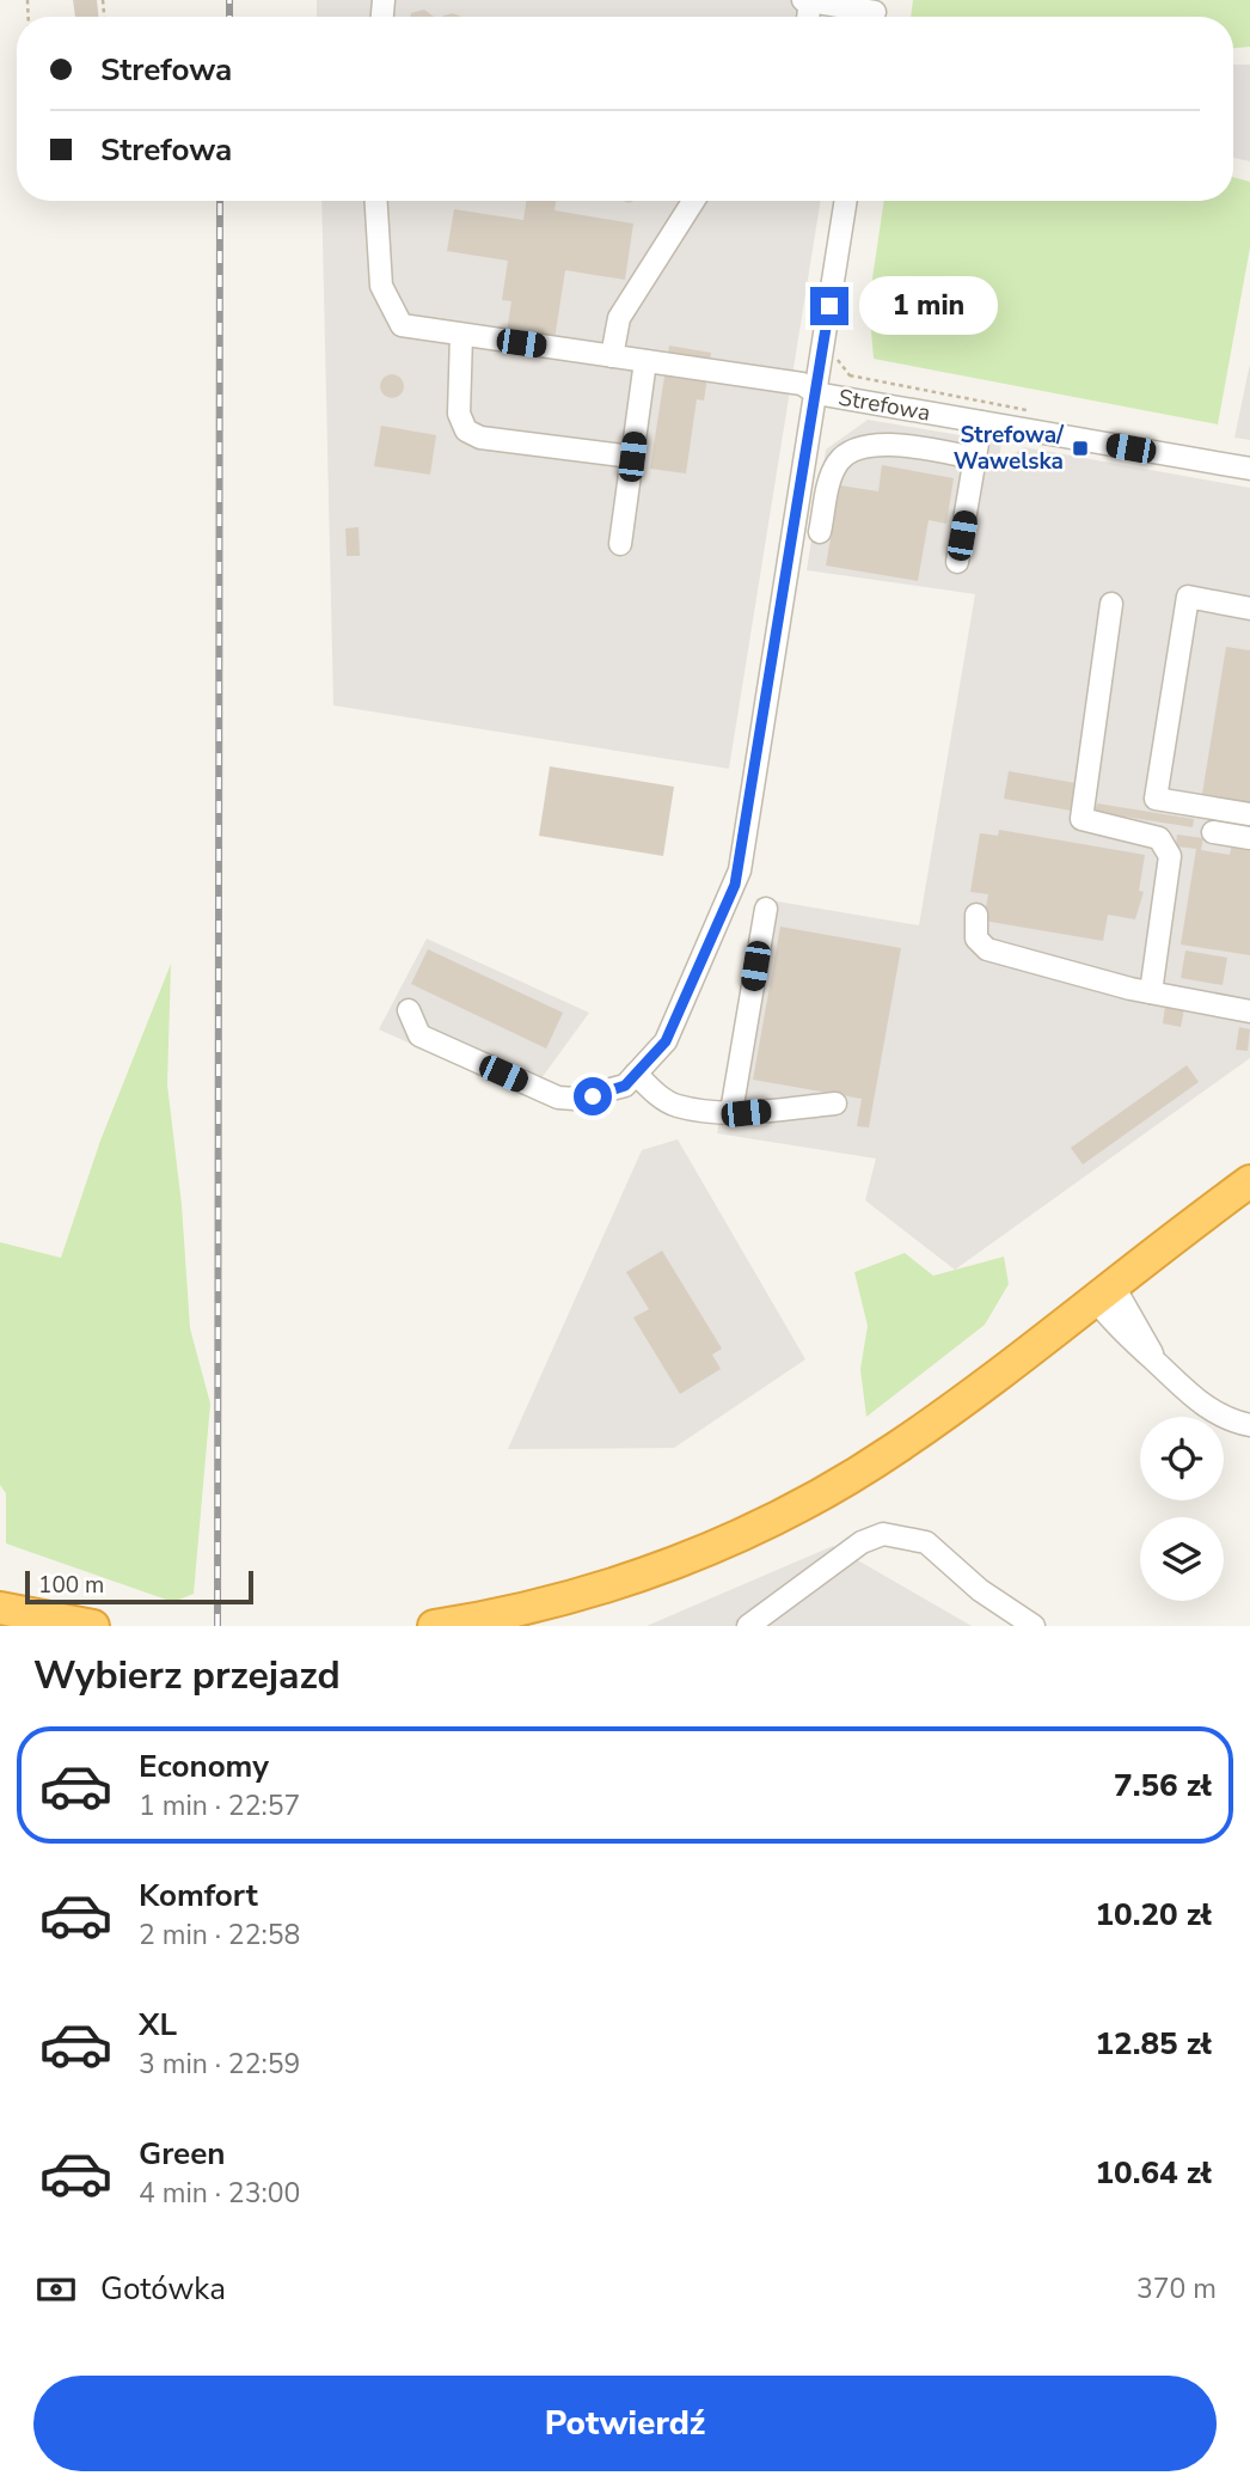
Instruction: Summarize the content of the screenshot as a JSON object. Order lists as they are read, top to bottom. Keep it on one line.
{"streets":{"street":["Strefowa"]},"places":{"transit":["Strefowa/ Wawelska"]},"scale_bar":"100 m","page":{"banner":["Strefowa","Strefowa"],"bubble":"1 min","scale":"100 m","heading":"Wybierz przejazd","list":[{"name":"Economy","note":"1 min · 22:57","value":"7.56 zł"},{"name":"Komfort","note":"2 min · 22:58","value":"10.20 zł"},{"name":"XL","note":"3 min · 22:59","value":"12.85 zł"},{"name":"Green","note":"4 min · 23:00","value":"10.64 zł"}],"pay":["Gotówka","370 m"],"buttons":"Potwierdź"}}
